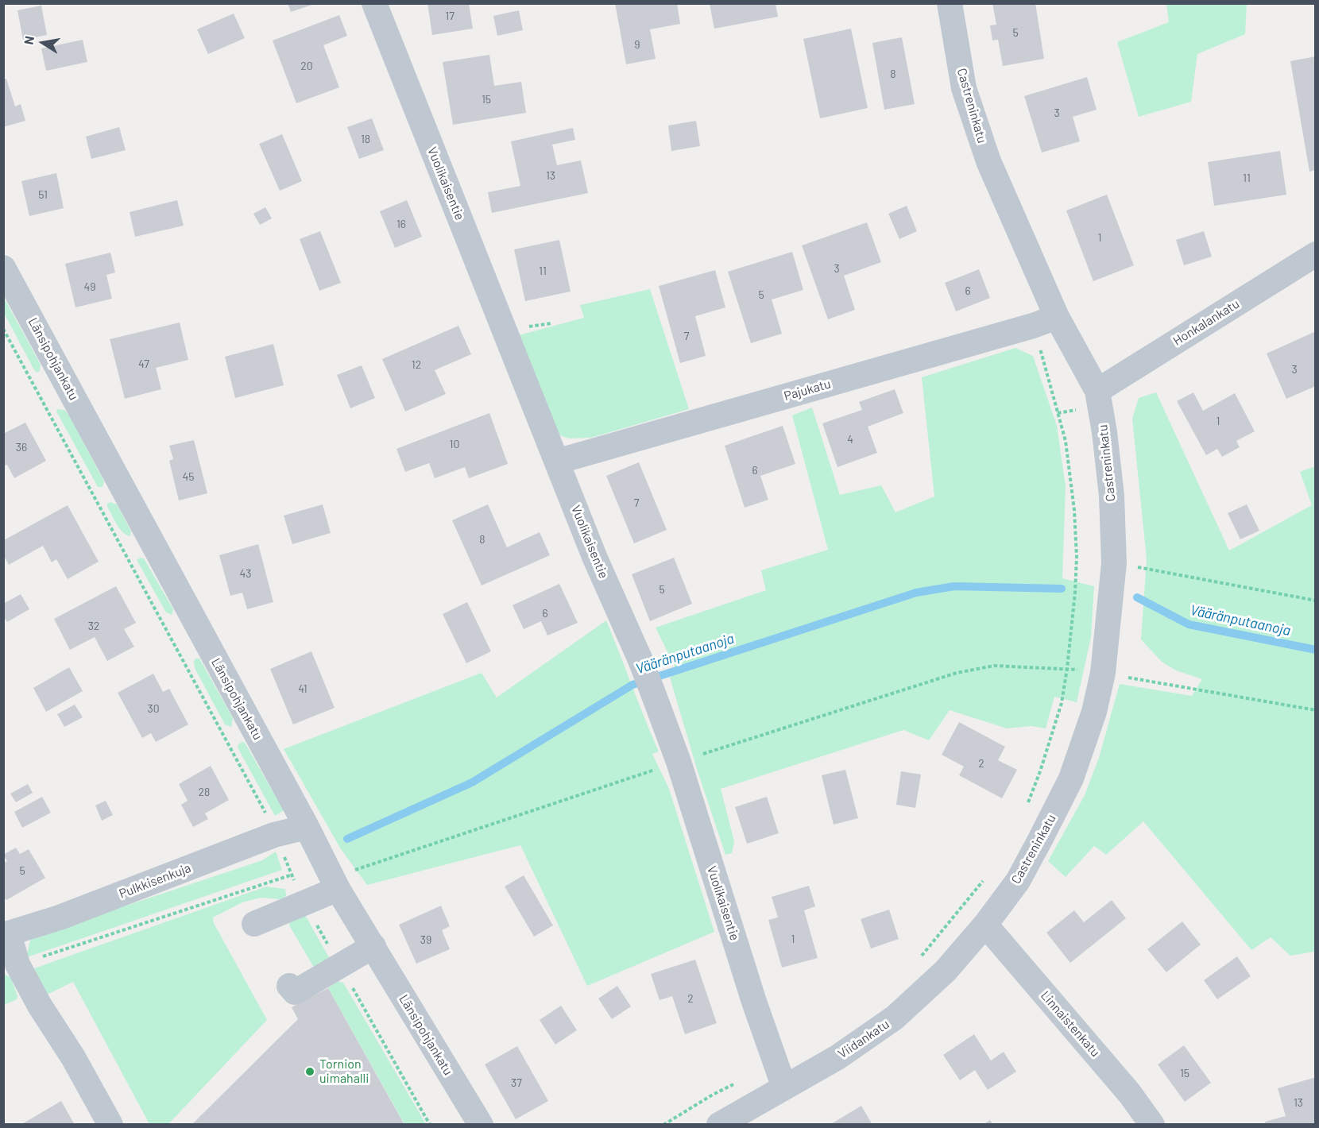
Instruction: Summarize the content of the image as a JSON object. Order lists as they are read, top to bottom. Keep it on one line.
{"streets":{"street":["Castreninkatu","Vuolikaisentie","Honkalankatu","Länsipohjankatu","Pajukatu","Pulkkisenkuja","Linnaistenkatu","Viidankatu"]},"crossings":[["Castreninkatu","Honkalankatu"],["Castreninkatu","Pajukatu"],["Castreninkatu","Linnaistenkatu"],["Castreninkatu","Viidankatu"],["Vuolikaisentie","Pajukatu"],["Vuolikaisentie","Viidankatu"],["Länsipohjankatu","Pulkkisenkuja"],["Linnaistenkatu","Viidankatu"]],"water":["Vääränputaanoja"],"places":["Tornion uimahalli"],"house_numbers":["17","5","9","20","8","15","3","18","13","11","51","16","1","3","11","49","6","5","7","47","12","3","1","4","10","36","6","45","7","8","43","5","6","32","41","30","2","28","5","1","39","2","15","37","13"],"north":"left"}
